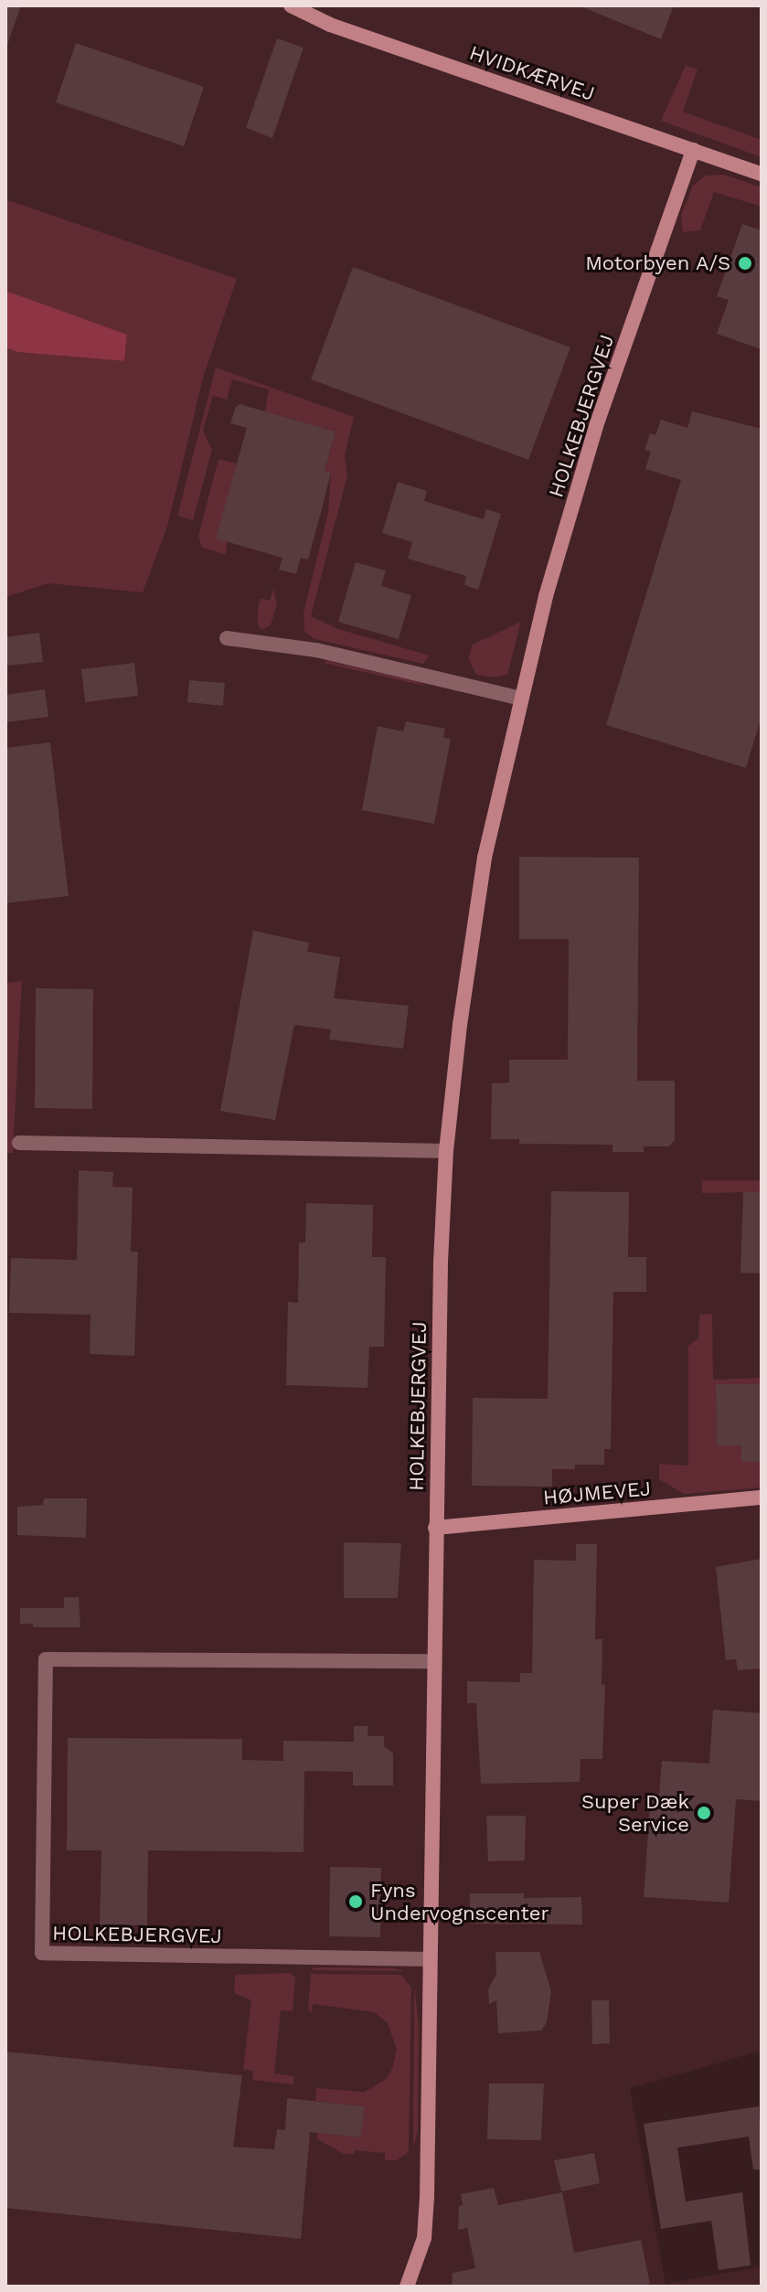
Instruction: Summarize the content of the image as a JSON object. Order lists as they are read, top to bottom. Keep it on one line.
{"streets":{"street":["HVIDKÆRVEJ","HOLKEBJERGVEJ","HØJMEVEJ"]},"crossings":[["HVIDKÆRVEJ","HOLKEBJERGVEJ"],["HOLKEBJERGVEJ","HØJMEVEJ"]],"places":["Motorbyen A/S","Super Dæk Service","Fyns Undervognscenter"]}
